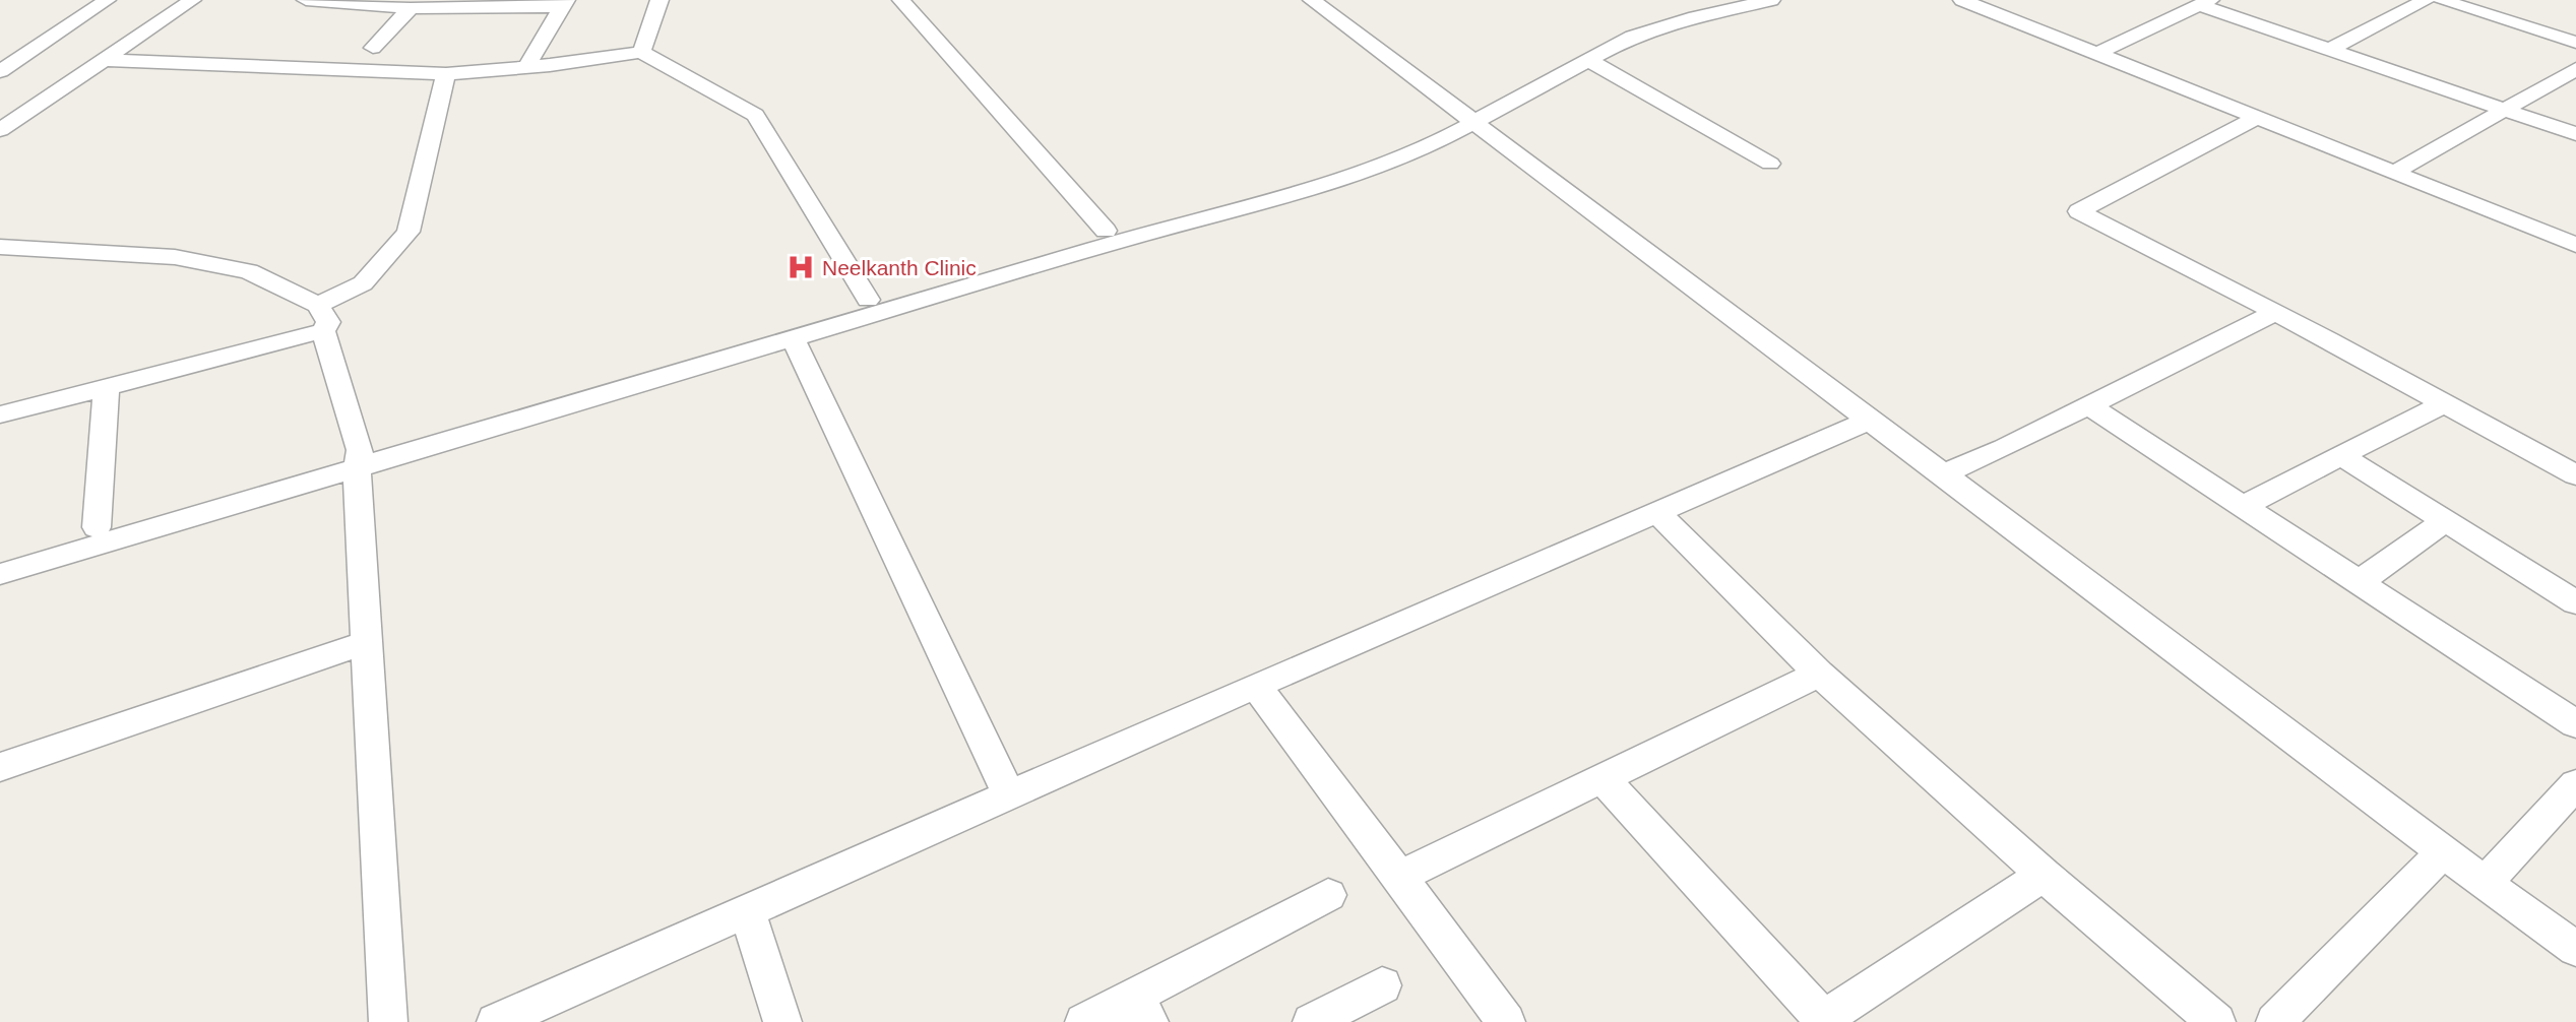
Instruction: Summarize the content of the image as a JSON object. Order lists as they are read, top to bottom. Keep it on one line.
{"places":{"hospital":["Neelkanth Clinic"]}}
